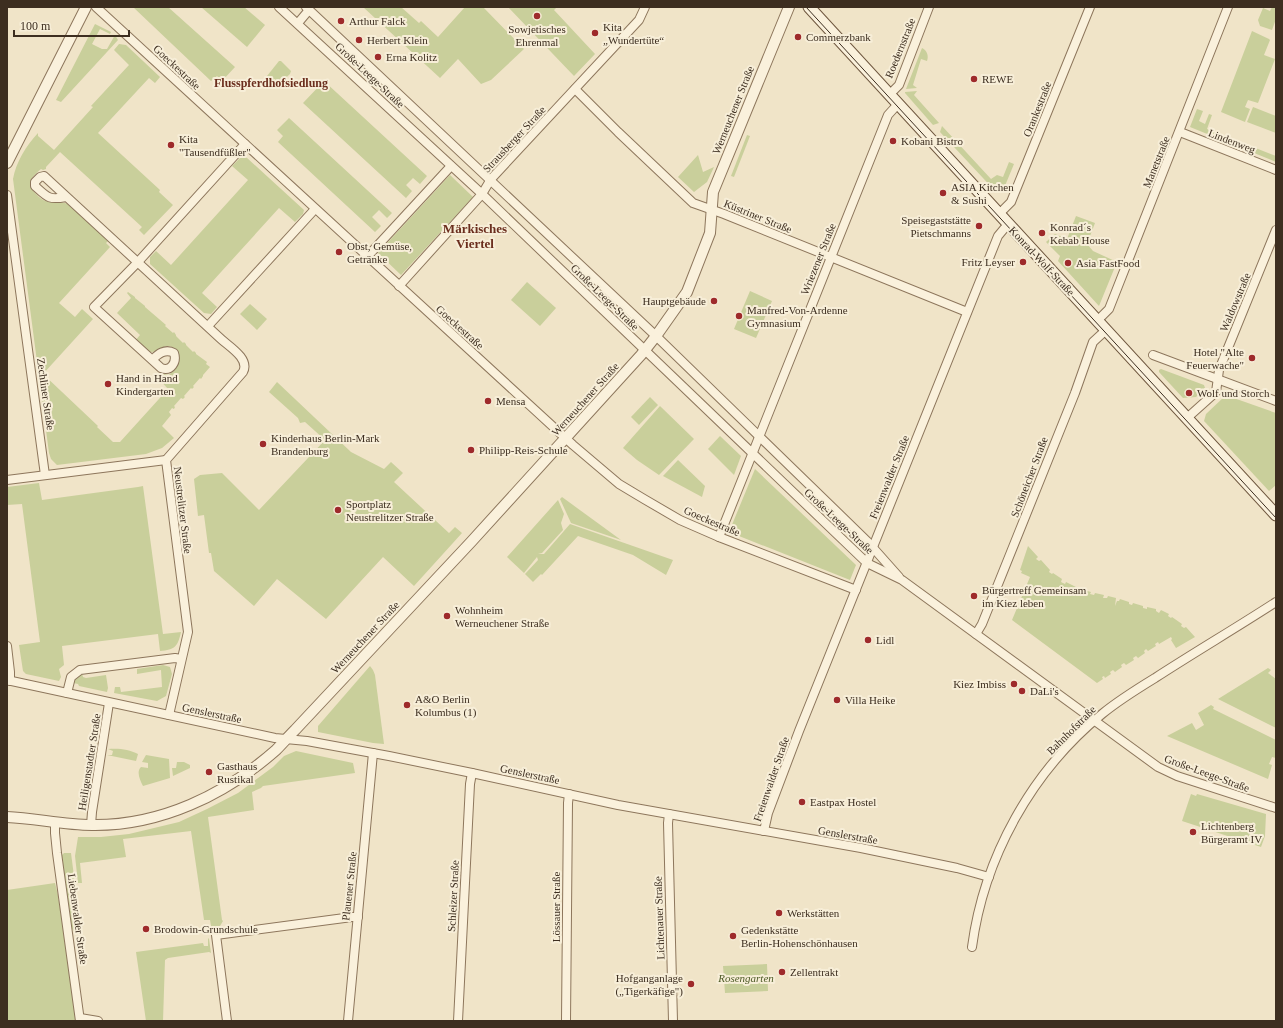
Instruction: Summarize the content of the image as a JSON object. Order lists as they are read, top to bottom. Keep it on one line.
{"streets":{"main road":["Konrad-Wolf-Straße"],"street":["Roedernstraße","Goeckestraße","Große-Leege-Straße","Orankestraße","Werneuchener Straße","Strausberger Straße","Lindenweg","Manetstraße","Küstriner Straße","Wriezener Straße","Waldowstraße","Zechliner Straße","Freienwalder Straße","Schöneicher Straße","Neustrelitzer Straße","Genslerstraße","Bahnhofstraße","Heiligenstadter Straße","Plauener Straße","Schleizer Straße","Lössauer Straße","Lichtenauer Straße","Liebenwalder Straße"]},"crossings":[["Roedernstraße","Konrad-Wolf-Straße"],["Goeckestraße","Werneuchener Straße"],["Goeckestraße","Strausberger Straße"],["Goeckestraße","Wriezener Straße"],["Goeckestraße","Freienwalder Straße"],["Große-Leege-Straße","Werneuchener Straße"],["Große-Leege-Straße","Strausberger Straße"],["Große-Leege-Straße","Wriezener Straße"],["Große-Leege-Straße","Freienwalder Straße"],["Große-Leege-Straße","Schöneicher Straße"],["Große-Leege-Straße","Bahnhofstraße"],["Orankestraße","Konrad-Wolf-Straße"],["Werneuchener Straße","Küstriner Straße"],["Werneuchener Straße","Genslerstraße"],["Strausberger Straße","Küstriner Straße"],["Lindenweg","Manetstraße"],["Manetstraße","Konrad-Wolf-Straße"],["Küstriner Straße","Wriezener Straße"],["Küstriner Straße","Freienwalder Straße"],["Wriezener Straße","Konrad-Wolf-Straße"],["Konrad-Wolf-Straße","Waldowstraße"],["Konrad-Wolf-Straße","Freienwalder Straße"],["Konrad-Wolf-Straße","Schöneicher Straße"],["Freienwalder Straße","Genslerstraße"],["Neustrelitzer Straße","Genslerstraße"],["Genslerstraße","Bahnhofstraße"],["Genslerstraße","Heiligenstadter Straße"],["Genslerstraße","Plauener Straße"],["Genslerstraße","Schleizer Straße"],["Genslerstraße","Lössauer Straße"],["Genslerstraße","Lichtenauer Straße"]],"districts":["Flusspferdhofsiedlung","Märkisches Viertel"],"parks":["Rosengarten"],"places":["Sowjetisches Ehrenmal","Arthur Falck","Kita „Wundertüte“","Commerzbank","Herbert Klein","Erna Kolitz","REWE","Kobani Bistro","Kita \"Tausendfüßler\"","ASIA Kitchen & Sushi","Speisegaststätte Pietschmanns","Konrad´s Kebab House","Obst, Gemüse, Getränke","Fritz Leyser","Asia FastFood","Hauptgebäude","Manfred-Von-Ardenne Gymnasium","Hotel \"Alte Feuerwache\"","Hand in Hand Kindergarten","Wolf und Storch","Mensa","Kinderhaus Berlin-Mark Brandenburg","Philipp-Reis-Schule","Sportplatz Neustrelitzer Straße","Bürgertreff Gemeinsam im Kiez leben","Wohnheim Werneuchener Straße","Lidl","Kiez Imbiss","DaLi's","Villa Heike","A&O Berlin Kolumbus (1)","Gasthaus Rustikal","Eastpax Hostel","Lichtenberg Bürgeramt IV","Werkstätten","Brodowin-Grundschule","Gedenkstätte Berlin-Hohenschönhausen","Zellentrakt","Hofganganlage („Tigerkäfige\")"],"scale_bar":"100 m"}
